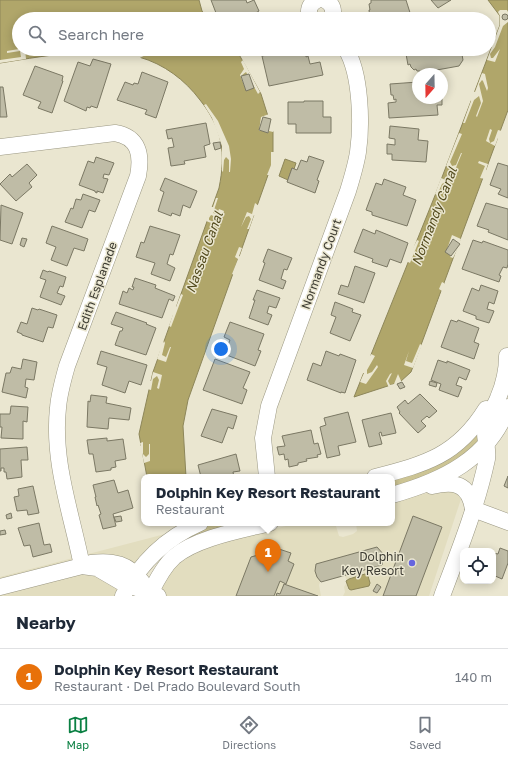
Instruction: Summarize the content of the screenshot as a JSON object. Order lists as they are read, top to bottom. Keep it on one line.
{"streets":{"street":["Normandy Court","Edith Esplanade"]},"water":["Normandy Canal","Nassau Canal"],"places":["Dolphin Key Resort"],"north":"bottom","page":{"search":"Search here","popup":["Dolphin Key Resort Restaurant","Restaurant"],"pins":"1","heading":"Nearby","list":[{"mark":"1","name":"Dolphin Key Resort Restaurant","note":"Restaurant · Del Prado Boulevard South","value":"140 m"}],"nav":["Map","Directions","Saved"]}}
